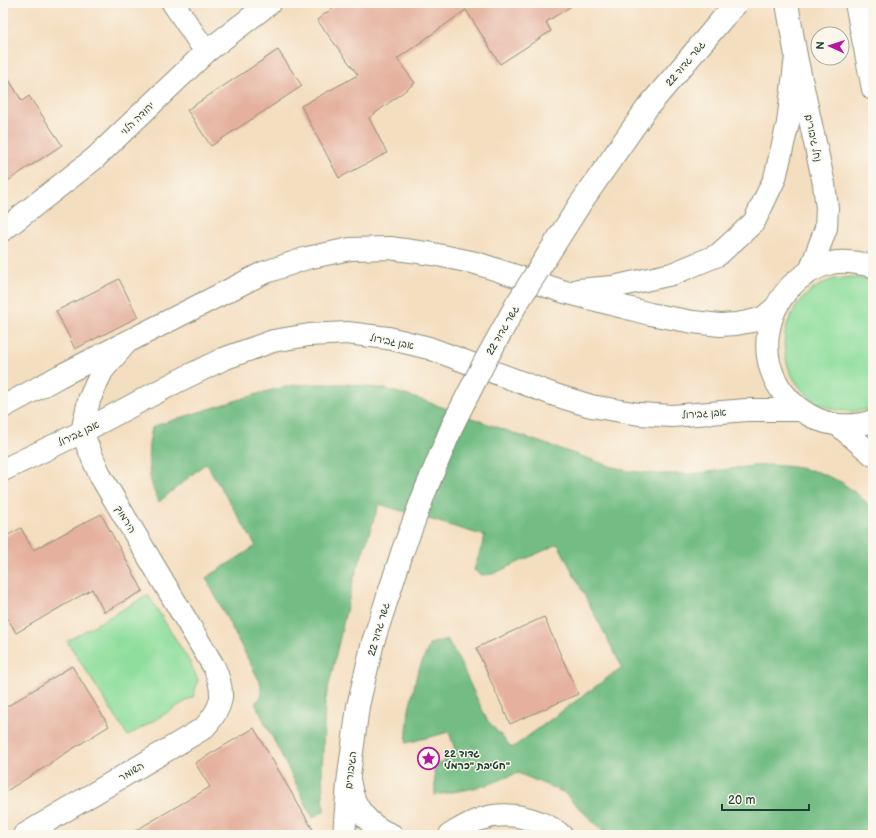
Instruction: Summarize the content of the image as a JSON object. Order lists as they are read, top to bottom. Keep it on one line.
{"streets":{"street":["גשר גדוד 22","יהודה הלוי","נחל גיבורים","אבן גבירול","הירמוך","הגיבורים","השומר"]},"crossings":[["גשר גדוד 22","הגיבורים"],["אבן גבירול","הירמוך"],["הירמוך","השומר"]],"places":{"place":["גדוד 22 חטיבת \"כרמלי\""]},"scale_bar":"20 m","north":"left"}
